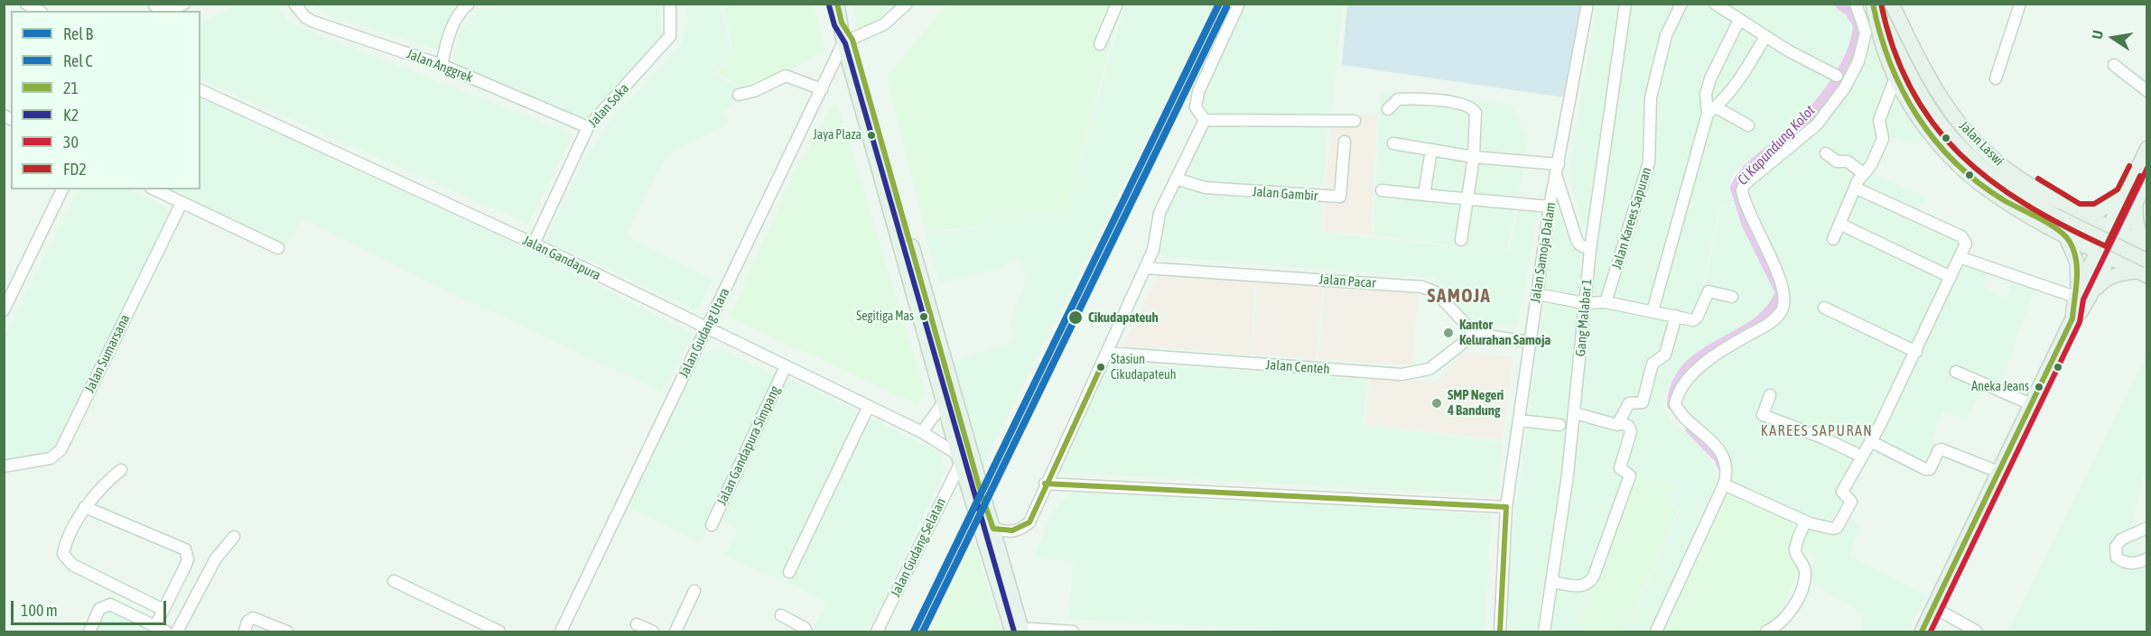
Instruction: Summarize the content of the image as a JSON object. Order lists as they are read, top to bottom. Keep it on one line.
{"streets":{"main road":["Jalan Laswi"],"street":["Jalan Anggrek","Jalan Soka","Jalan Gambir","Jalan Karees Sapuran","Jalan Samoja Dalam","Jalan Gandapura","Jalan Pacar","Gang Malabar 1","Jalan Gudang Utara","Jalan Sumarsana","Jalan Centeh","Jalan Gandapura Simpang","Jalan Gudang Selatan"]},"crossings":[["Jalan Anggrek","Jalan Soka"],["Jalan Soka","Jalan Gandapura"],["Jalan Gandapura","Jalan Gudang Utara"],["Jalan Gandapura","Jalan Gandapura Simpang"],["Jalan Gandapura","Jalan Gudang Selatan"],["Jalan Pacar","Jalan Centeh"]],"districts":["SAMOJA","KAREES SAPURAN"],"water":["Ci Kapundung Kolot"],"places":["Jaya Plaza","Segitiga Mas","Cikudapateuh","Kantor Kelurahan Samoja","Stasiun Cikudapateuh","Aneka Jeans","SMP Negeri 4 Bandung"],"lines":["rail line B","transit line 21","transit line FD2","transit line K2","rail line C","transit line 30"],"legend":["Rel B","Rel C","21","K2","30","FD2"],"scale_bar":"100 m","north":"left"}
